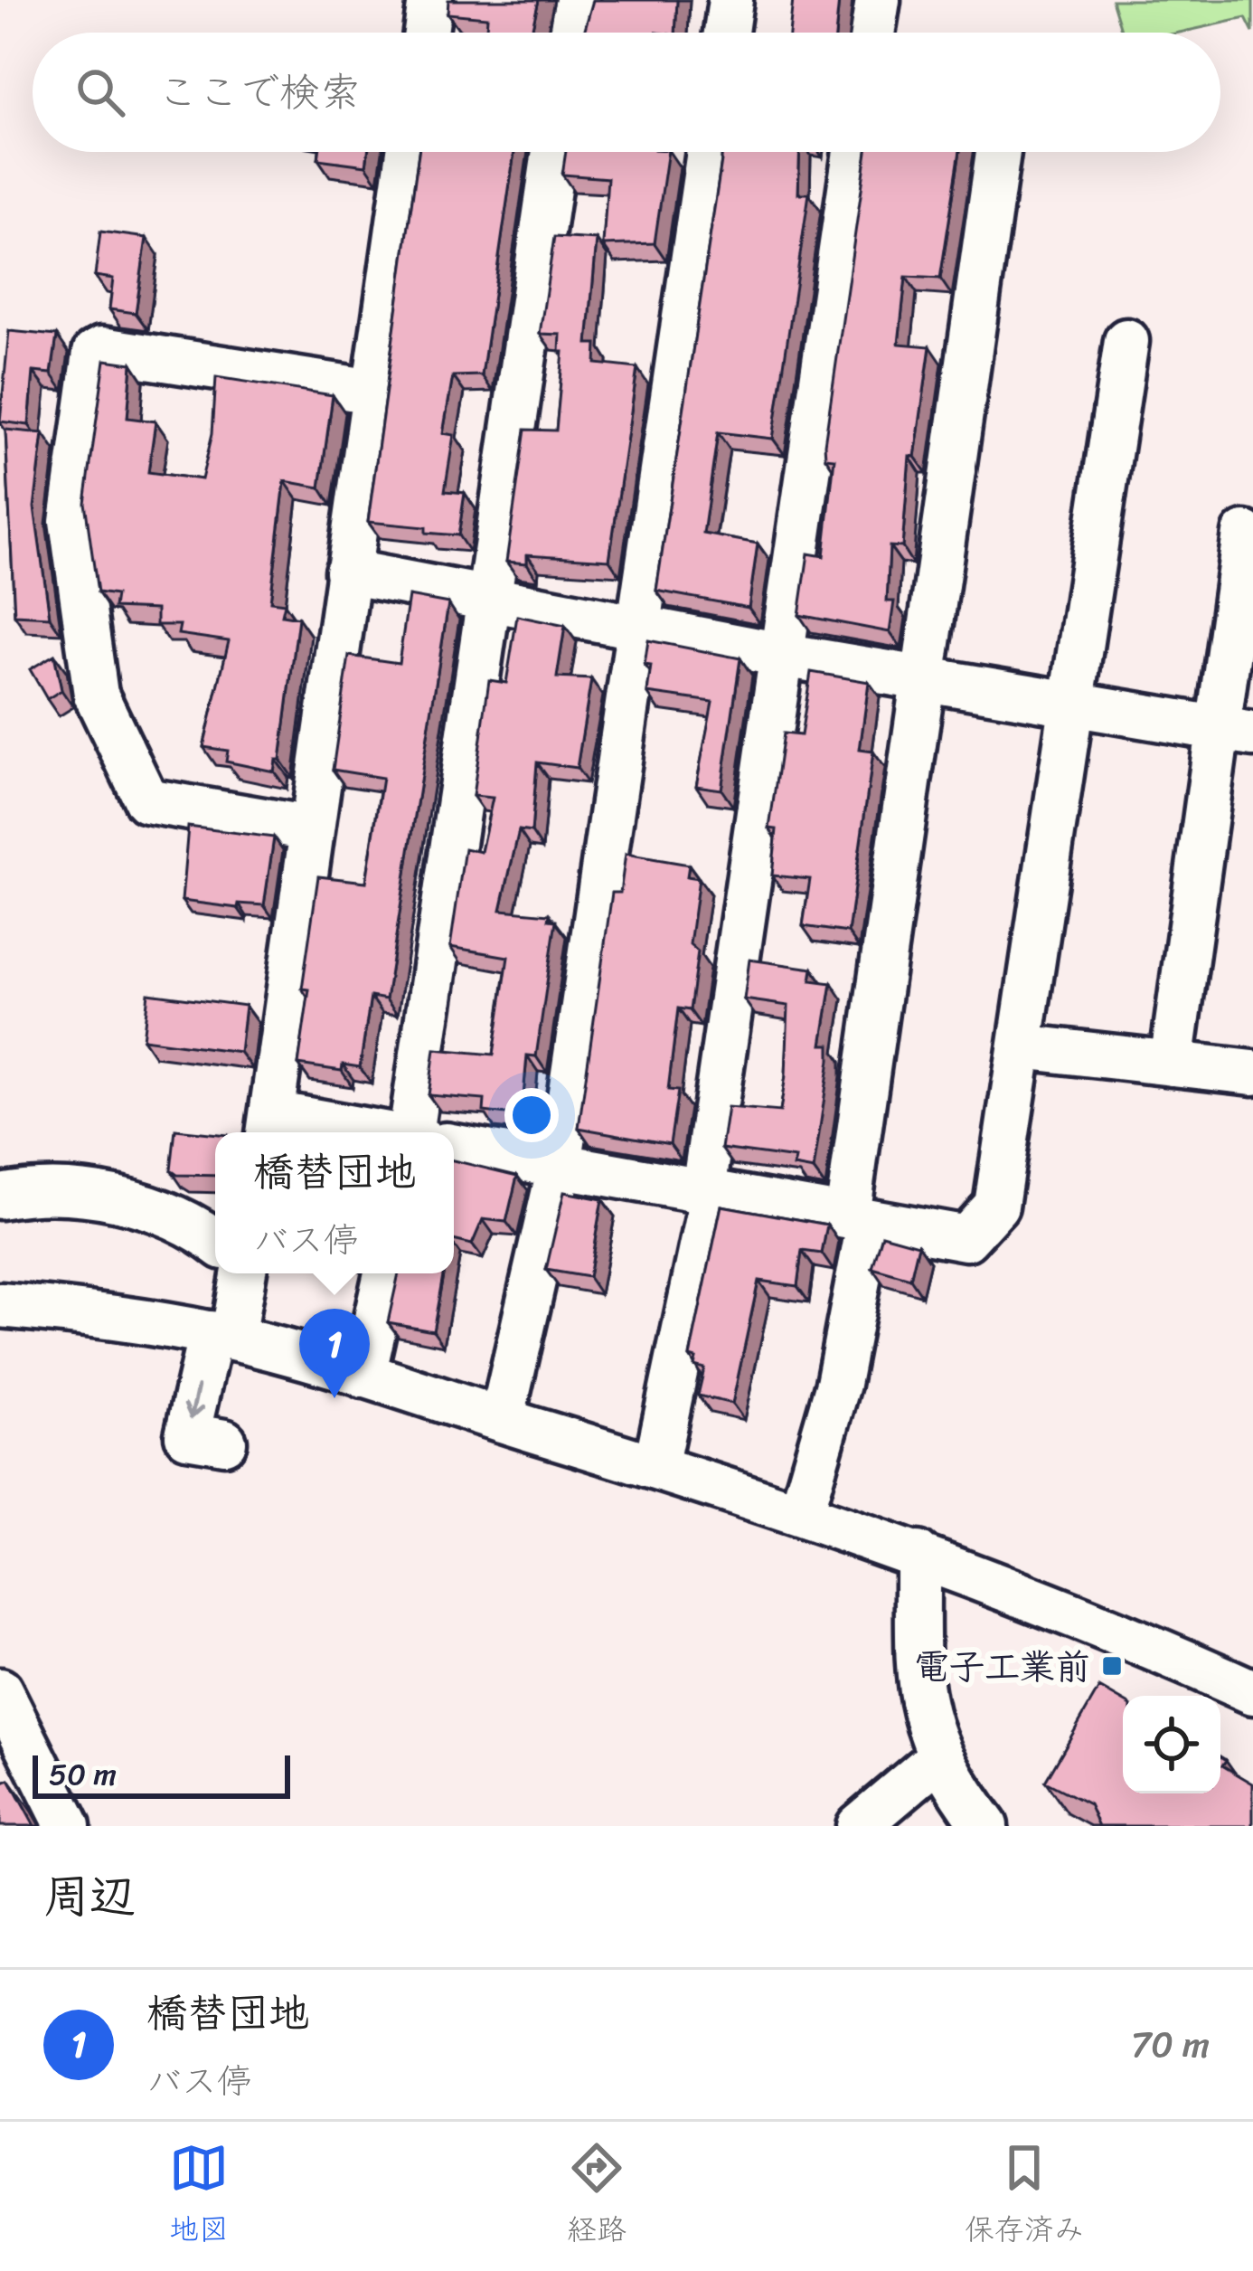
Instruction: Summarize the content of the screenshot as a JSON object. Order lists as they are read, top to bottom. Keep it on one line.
{"places":{"transit":["電子工業前"]},"scale_bar":"50 m","page":{"search":"ここで検索","popup":["橋替団地","バス停"],"pins":"1","scale":"50 m","heading":"周辺","list":[{"mark":"1","name":"橋替団地","note":"バス停","value":"70 m"}],"nav":["地図","経路","保存済み"]}}
